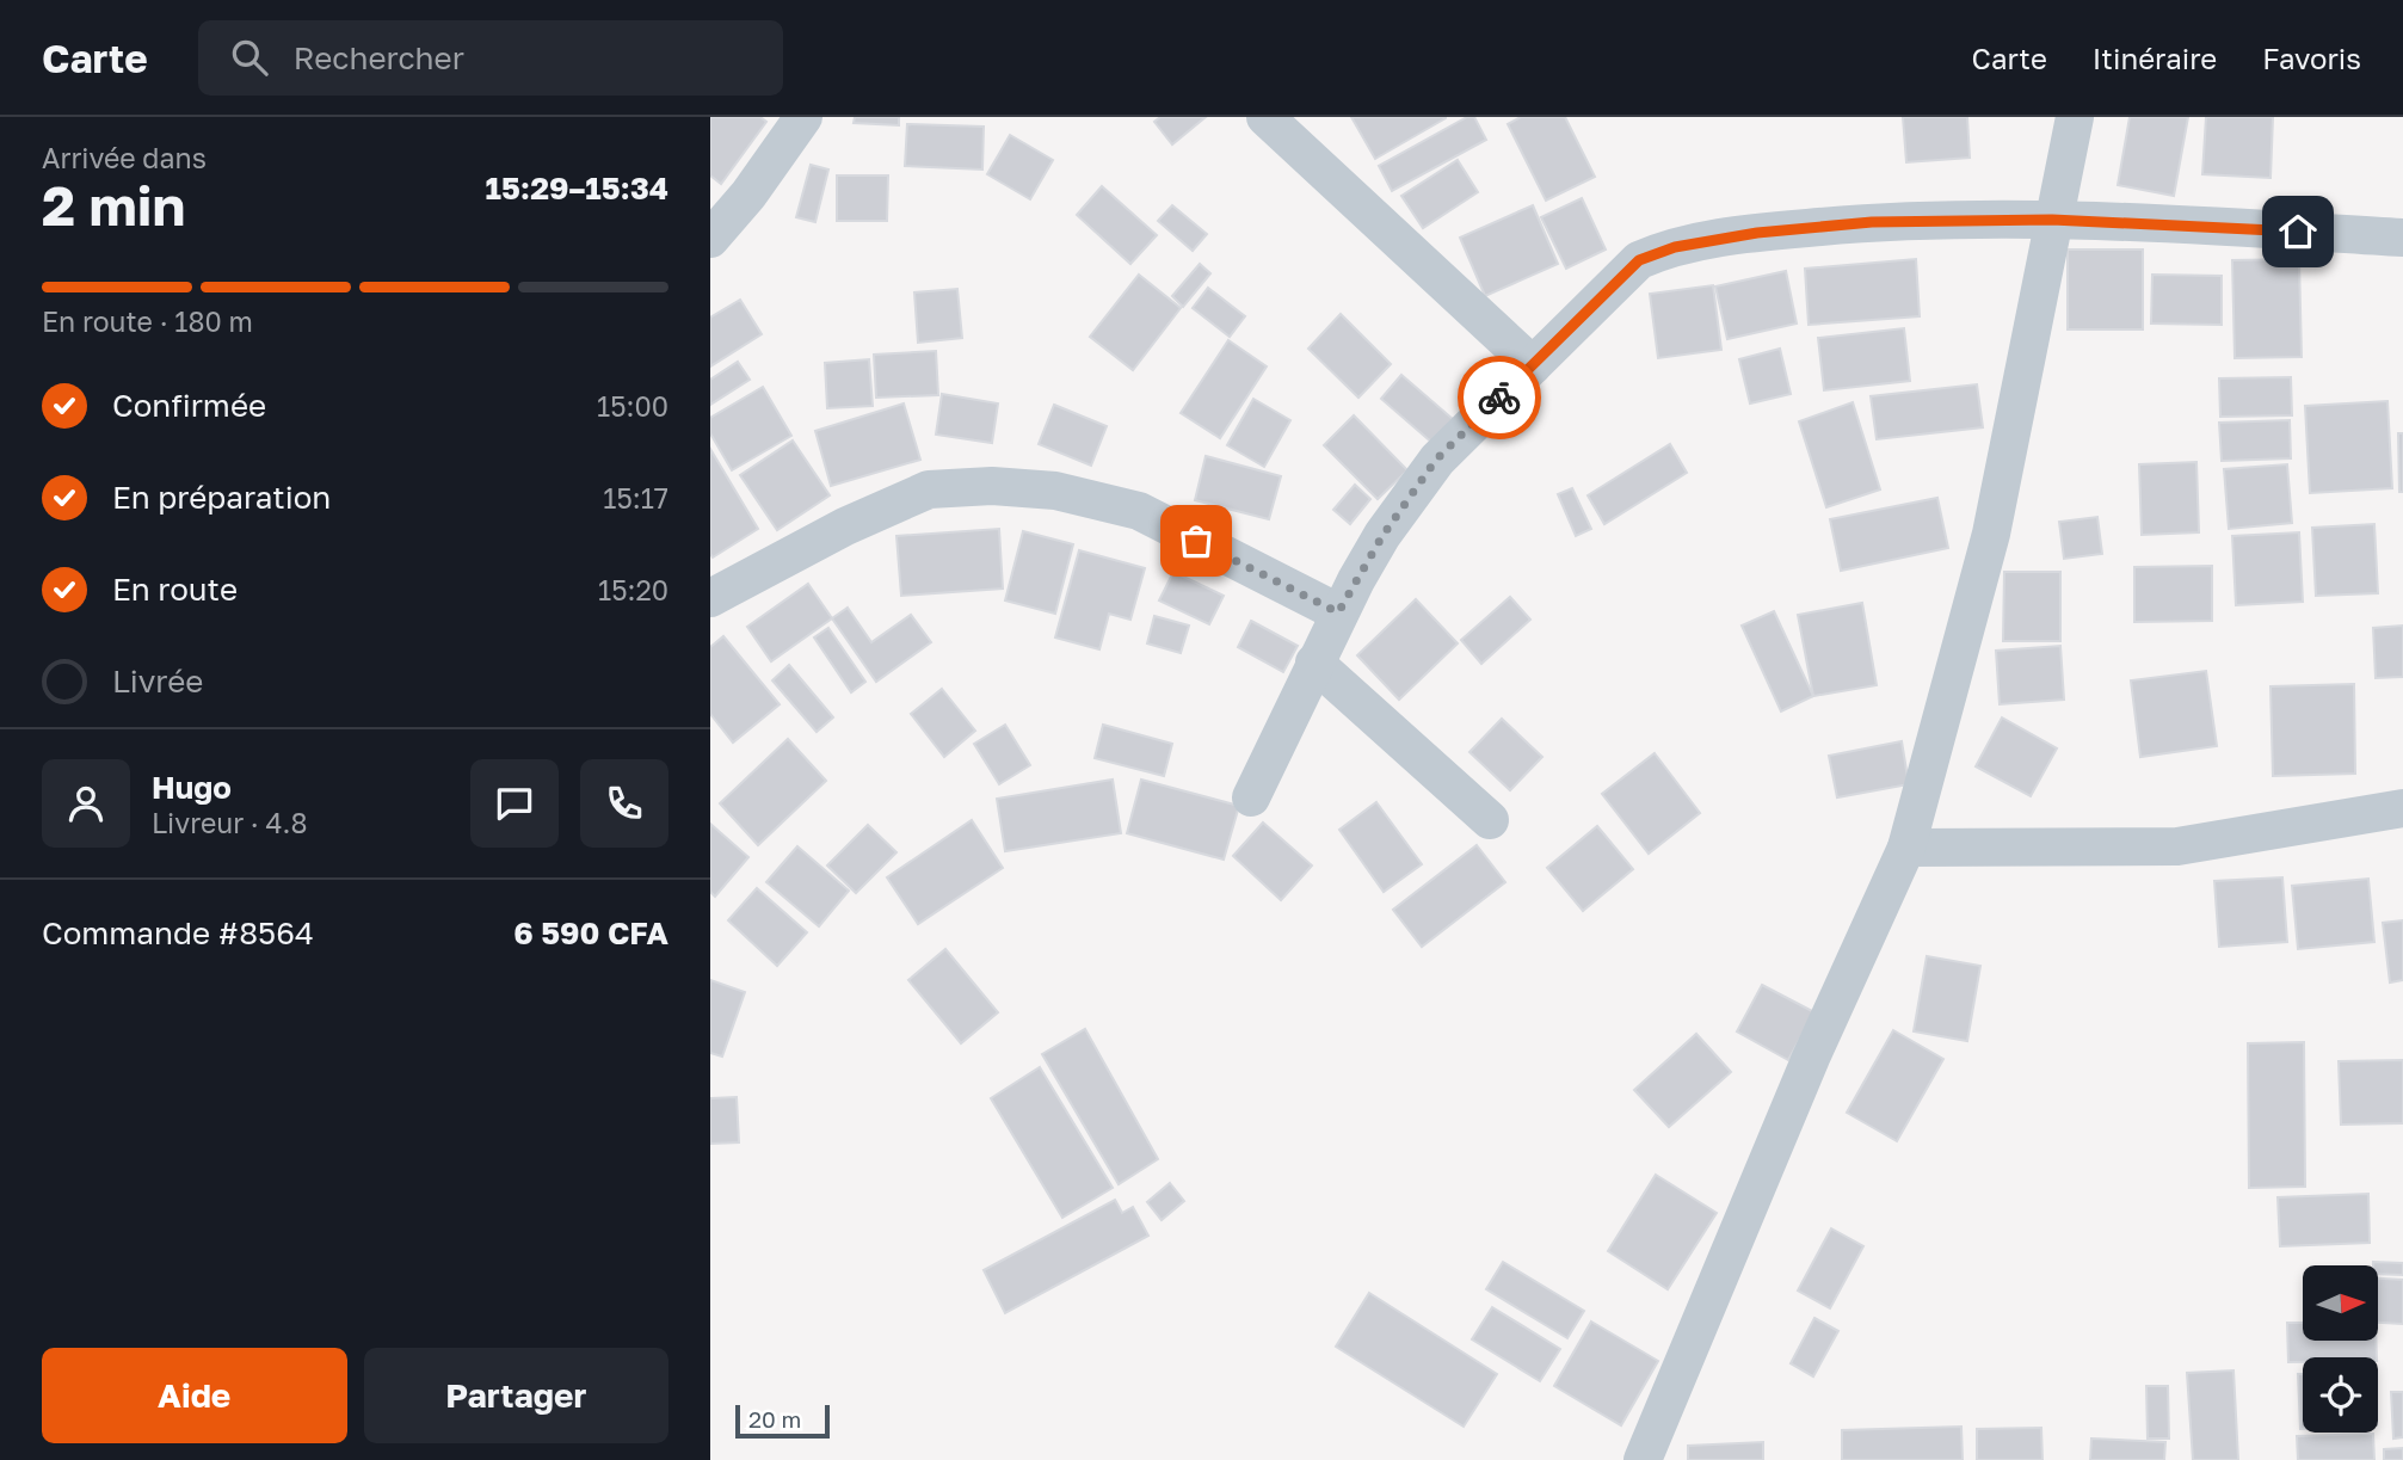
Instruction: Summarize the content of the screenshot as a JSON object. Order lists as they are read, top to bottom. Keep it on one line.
{"scale_bar":"20 m","north":"right","page":{"header":"Carte","search":"Rechercher","nav":["Carte","Itinéraire","Favoris"],"heading":["2 min","Arrivée dans","15:29–15:34"],"panel":["Hugo","Livreur · 4.8","Commande #8564","6 590 CFA"],"bar":"En route · 180 m","list":[["Confirmée","15:00"],["En préparation","15:17"],["En route","15:20"],"Livrée"],"buttons":["Aide","Partager"],"scale":"20 m"}}
